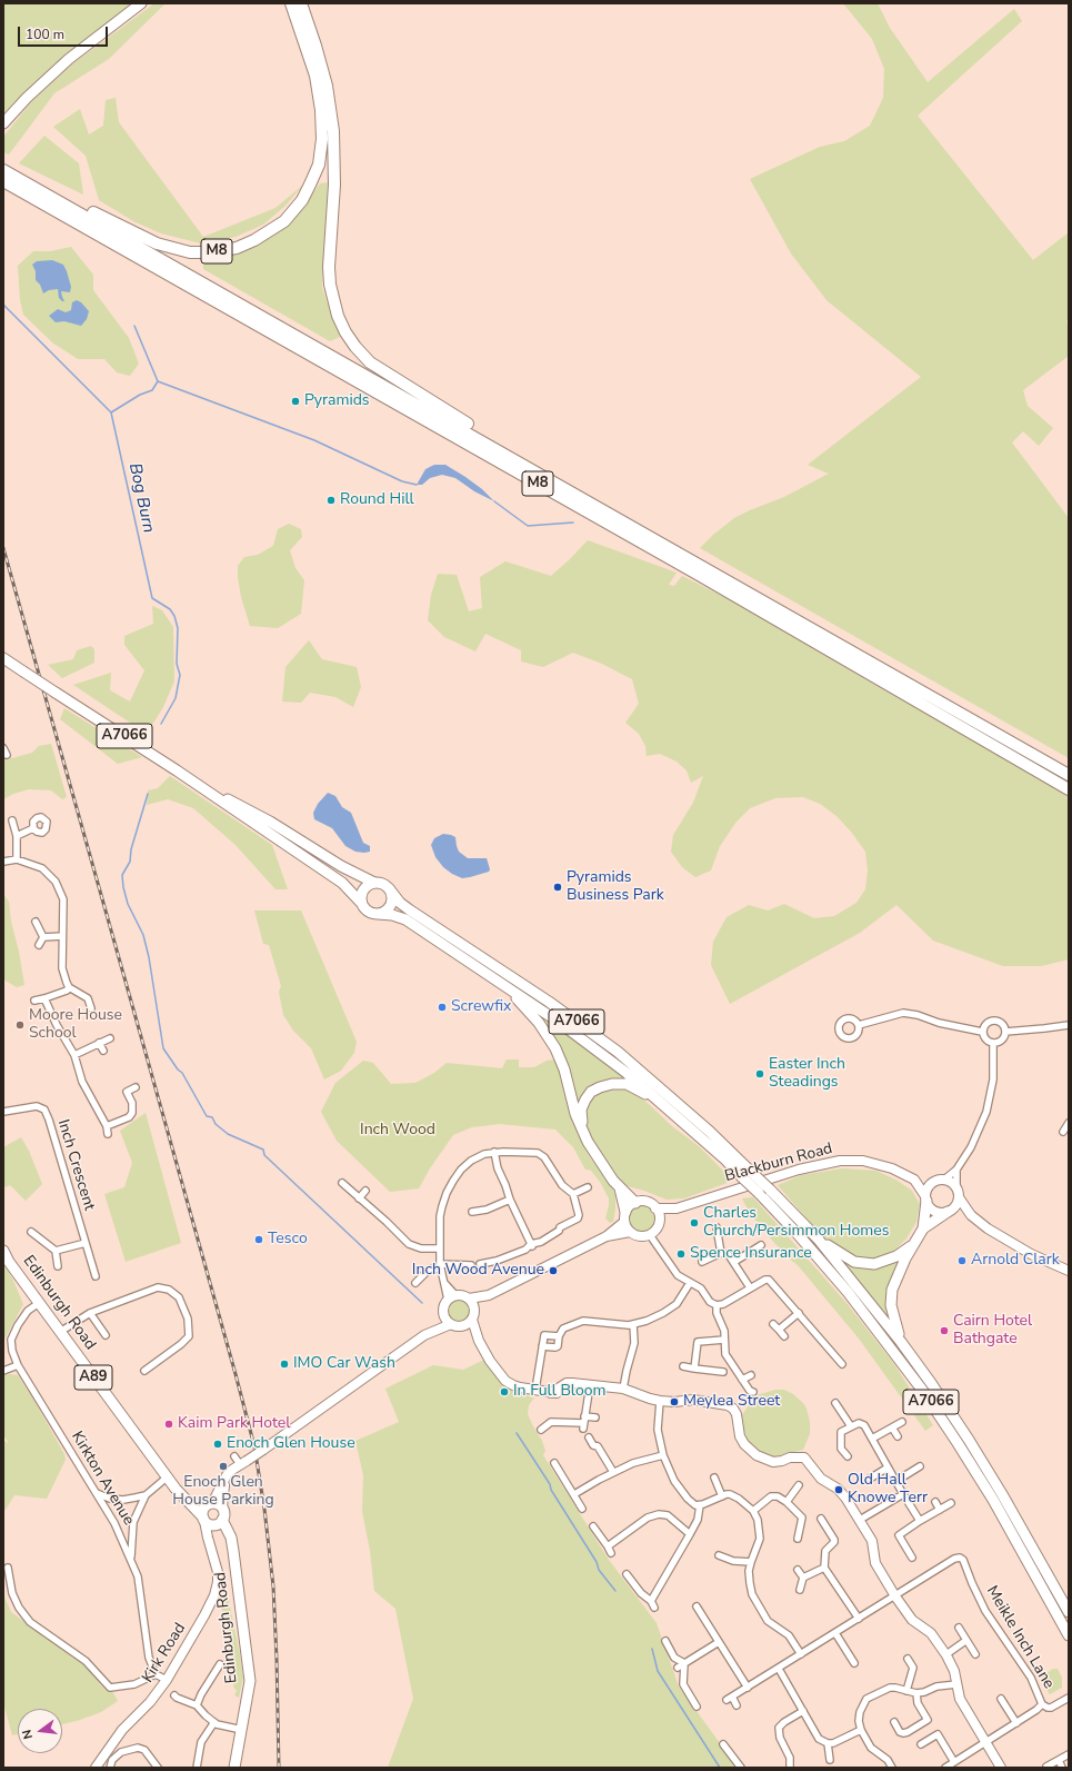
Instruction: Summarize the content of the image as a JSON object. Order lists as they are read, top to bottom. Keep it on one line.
{"streets":{"highway":["M8"],"main road":["A7066","Blackburn Road","Edinburgh Road","A89","Kirk Road"],"street":["Inch Crescent","Kirkton Avenue","Meikle Inch Lane"]},"crossings":[["A7066","Blackburn Road"],["Edinburgh Road","Kirkton Avenue"],["Edinburgh Road","Kirk Road"]],"water":["Bog Burn"],"parks":["Inch Wood"],"places":["Pyramids","Round Hill","Pyramids Business Park","Screwfix","Moore House School","Easter Inch Steadings","Charles Church/Persimmon Homes","Tesco","Spence Insurance","Arnold Clark","Inch Wood Avenue","Cairn Hotel Bathgate","IMO Car Wash","In Full Bloom","Meylea Street","Kaim Park Hotel","Enoch Glen House","Enoch Glen House Parking","Old Hall Knowe Terr"],"scale_bar":"100 m","north":"left"}
